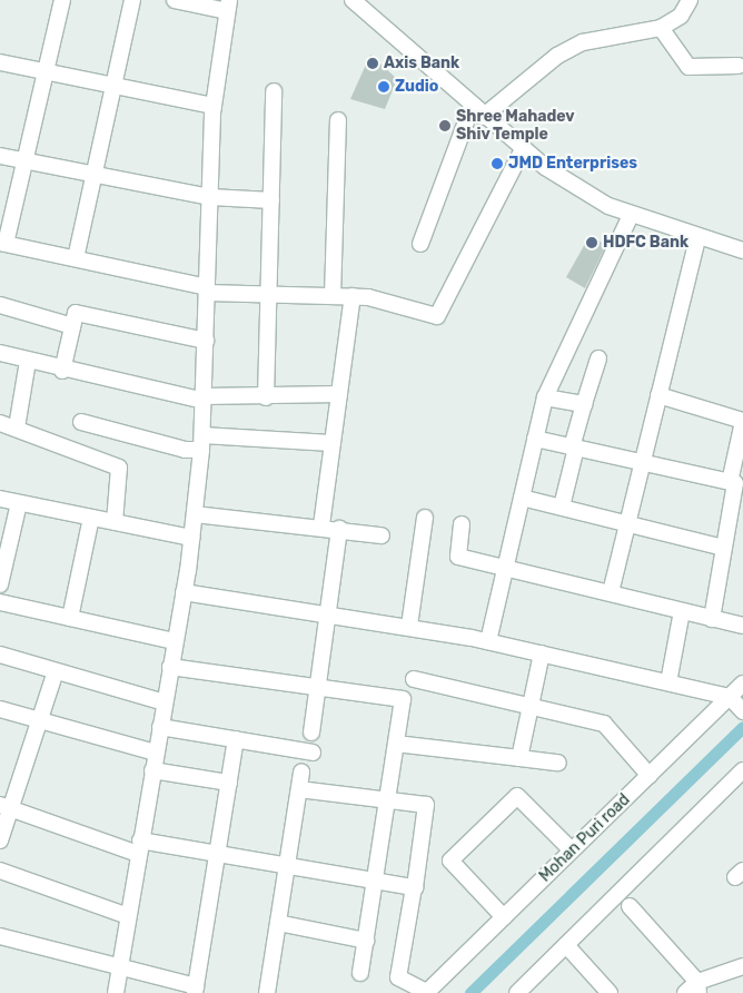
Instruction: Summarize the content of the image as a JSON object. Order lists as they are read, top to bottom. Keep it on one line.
{"streets":{"street":["Mohan Puri road"]},"places":["Axis Bank","Zudio","Shree Mahadev Shiv Temple","JMD Enterprises","HDFC Bank"]}
